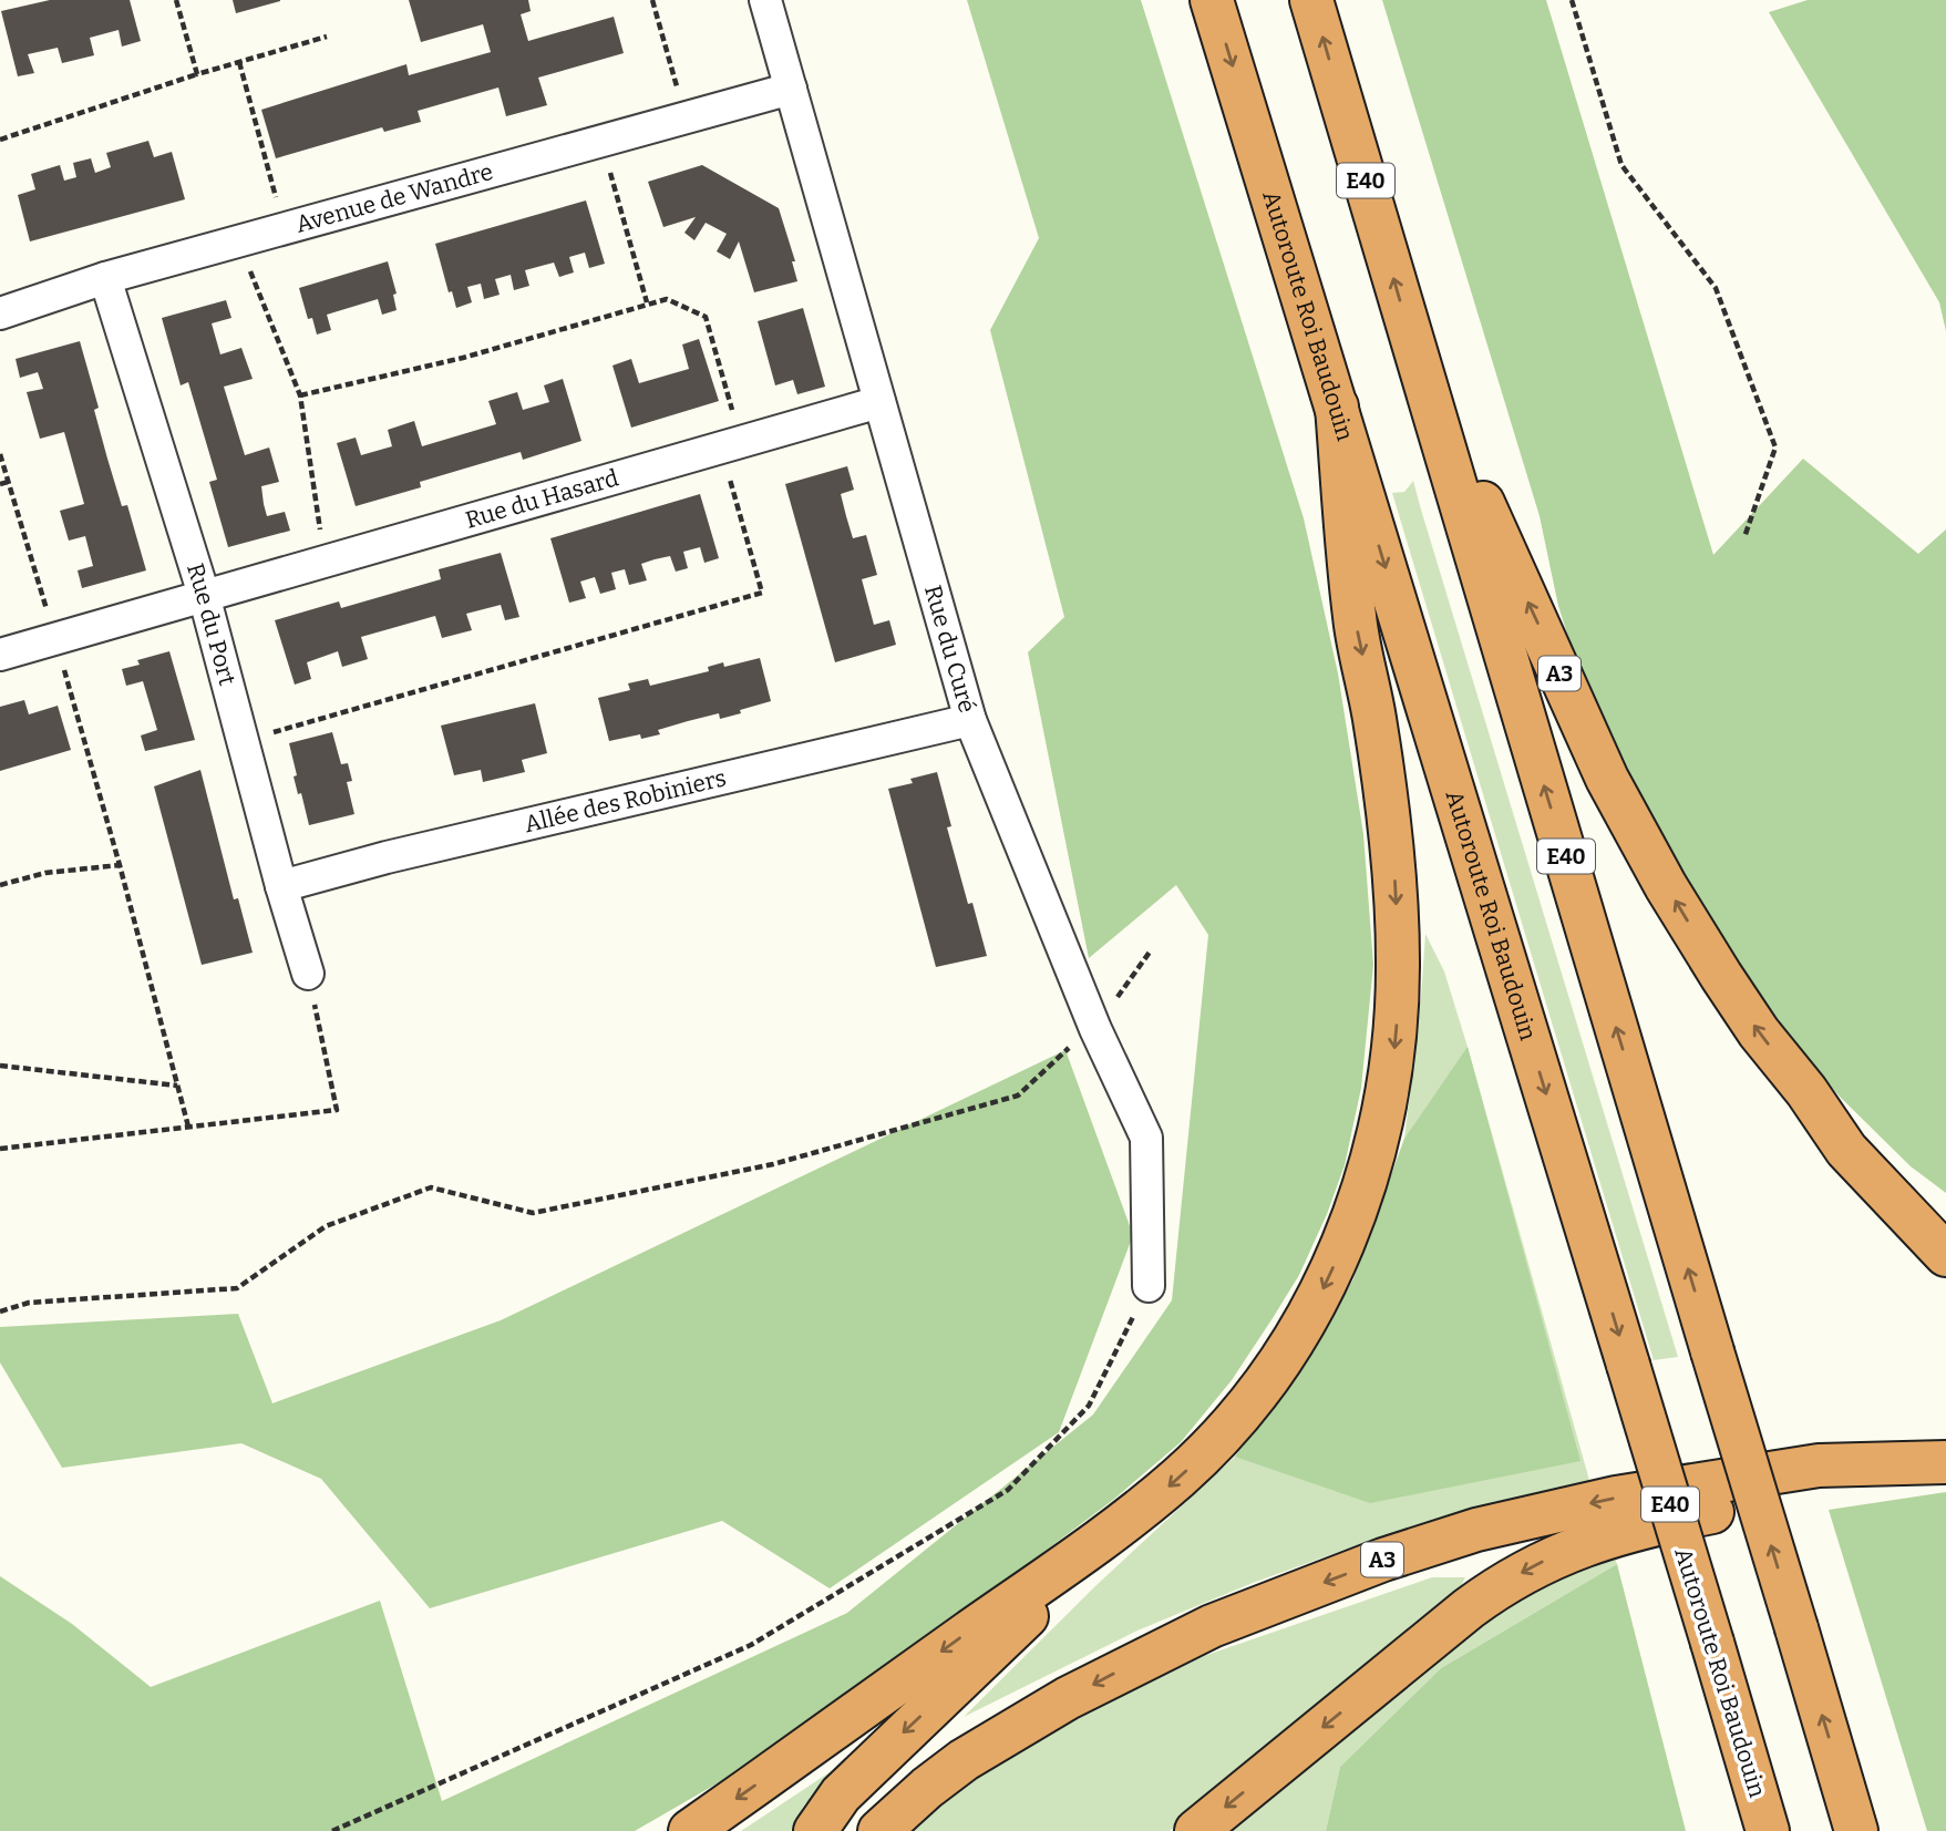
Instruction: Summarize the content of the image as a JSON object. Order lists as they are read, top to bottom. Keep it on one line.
{"streets":{"highway":["E40","Autoroute Roi Baudouin","A3"],"street":["Avenue de Wandre","Rue du Hasard","Rue du Port","Rue du Curé","Allée des Robiniers"]},"crossings":[["E40","A3"],["Avenue de Wandre","Rue du Port"],["Avenue de Wandre","Rue du Curé"],["Rue du Hasard","Rue du Port"],["Rue du Hasard","Rue du Curé"],["Rue du Port","Allée des Robiniers"],["Rue du Curé","Allée des Robiniers"]]}
